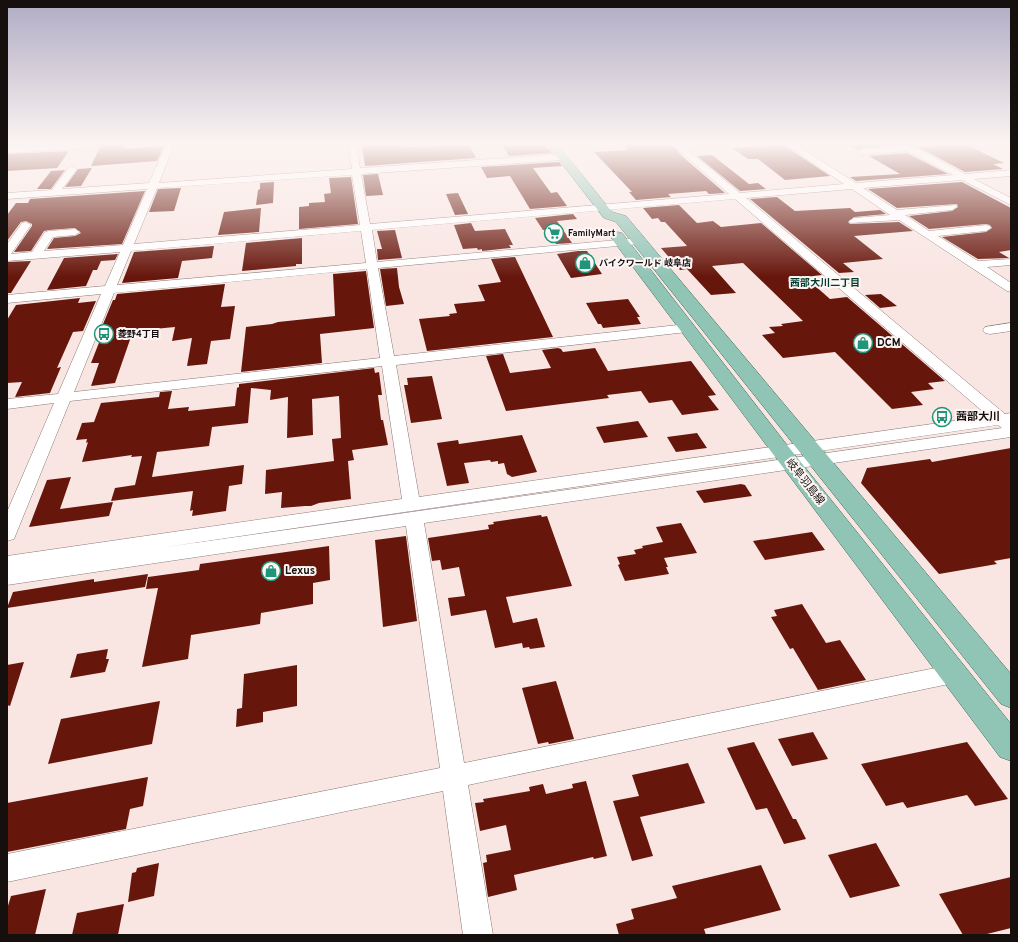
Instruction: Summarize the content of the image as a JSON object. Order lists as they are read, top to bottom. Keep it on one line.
{"streets":{"main road":["岐阜羽島線"]},"districts":["茜部大川二丁目"],"places":{"supermarket":["FamilyMart"],"shop":["バイクワールド 岐阜店","DCM","Lexus"],"bus stop":["菱野4丁目","茜部大川"]}}
